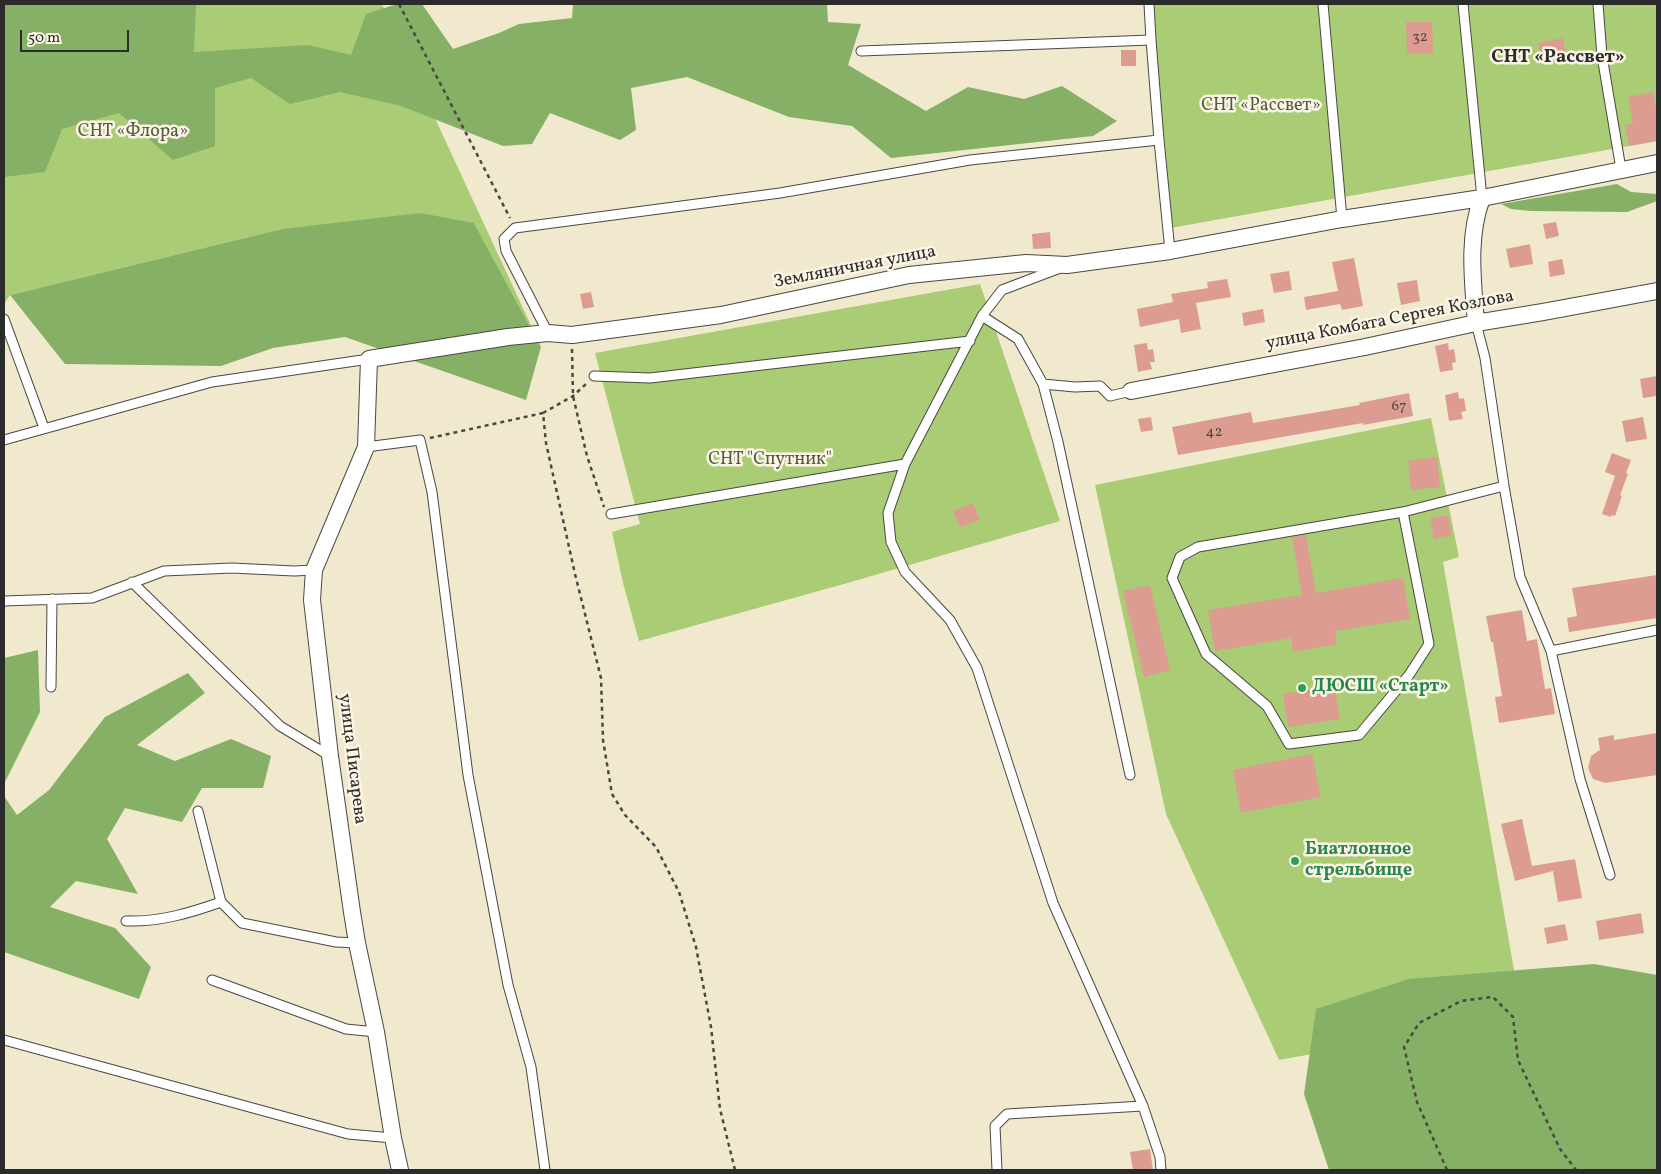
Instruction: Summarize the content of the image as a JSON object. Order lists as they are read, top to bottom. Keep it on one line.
{"streets":{"street":["Земляничная улица","улица Комбата Сергея Козлова","улица Писарева"]},"crossings":[["Земляничная улица","улица Писарева"]],"districts":["СНТ «Рассвет»"],"parks":["СНТ «Рассвет»","СНТ «Флора»","СНТ \"Спутник\""],"places":["ДЮСШ «Старт»","Биатлонное стрельбище"],"house_numbers":["32","67","42"],"scale_bar":"50 m"}
